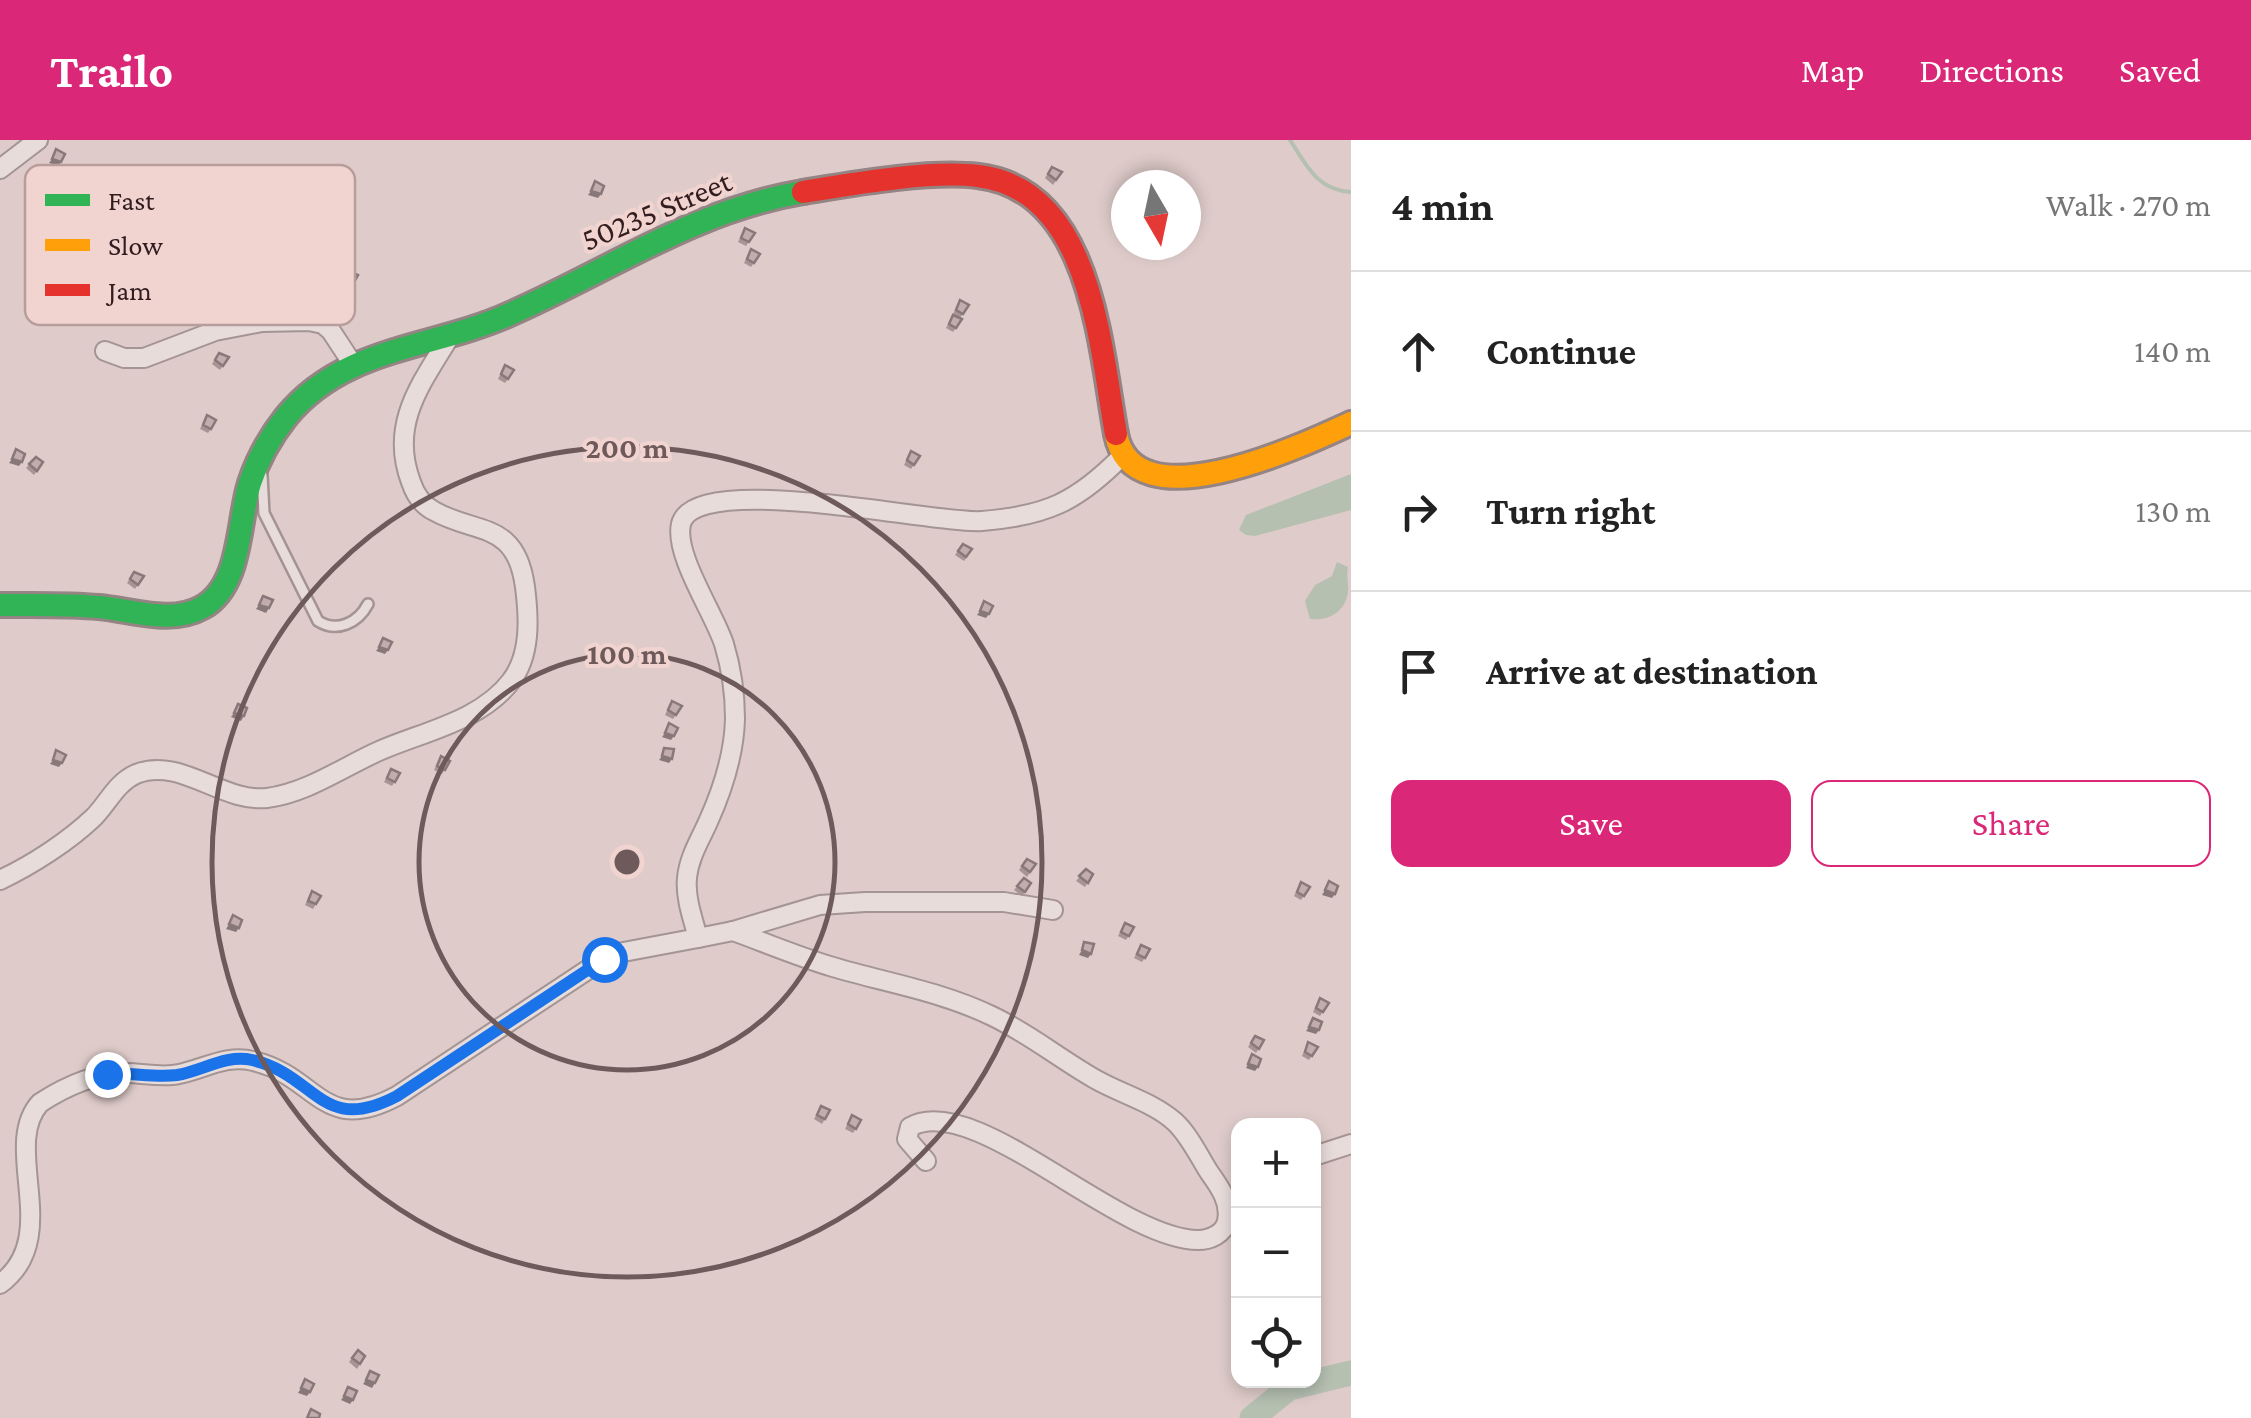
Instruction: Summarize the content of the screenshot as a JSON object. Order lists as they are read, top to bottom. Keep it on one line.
{"streets":{"street":["50235 Street"]},"legend":["Fast","Slow","Jam"],"north":"bottom","page":{"header":"Trailo","nav":["Map","Directions","Saved"],"heading":["4 min","Walk · 270 m"],"list":[["Continue","140 m"],["Turn right","130 m"],"Arrive at destination"],"buttons":["Save","Share"],"map_buttons":["+","−"]},"rings":["200 m","100 m"]}
